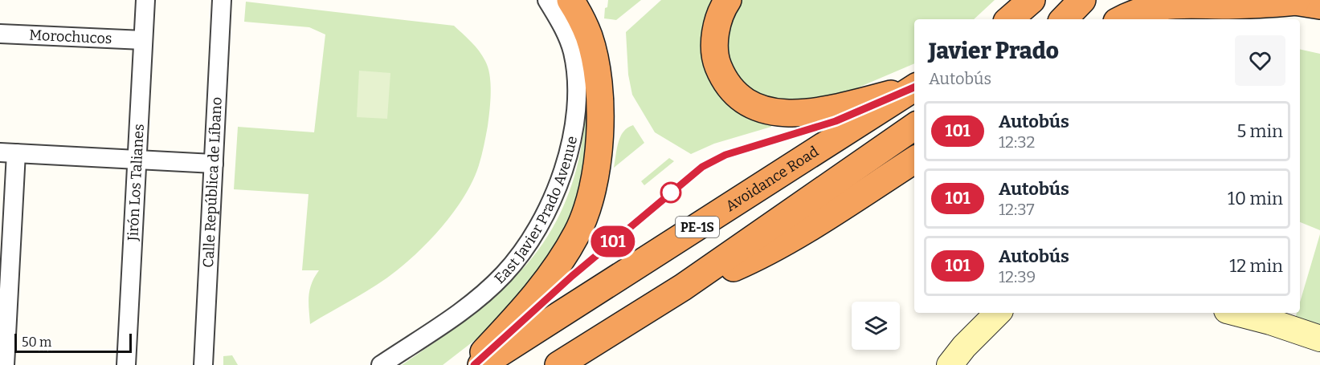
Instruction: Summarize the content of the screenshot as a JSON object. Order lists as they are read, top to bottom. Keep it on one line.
{"streets":{"highway":["Avoidance Road","PE-1S"],"street":["Morochucos","Jirón Los Talianes","Calle República de Líbano","East Javier Prado Avenue"]},"crossings":[["Morochucos","Jirón Los Talianes"]],"lines":["bus line 101"],"scale_bar":"50 m","page":{"on_map":"101","heading":["Javier Prado","Autobús"],"list":[{"mark":"101","name":"Autobús","note":"12:32","value":"5 min"},{"mark":"101","name":"Autobús","note":"12:37","value":"10 min"},{"mark":"101","name":"Autobús","note":"12:39","value":"12 min"}],"scale":"50 m"}}
